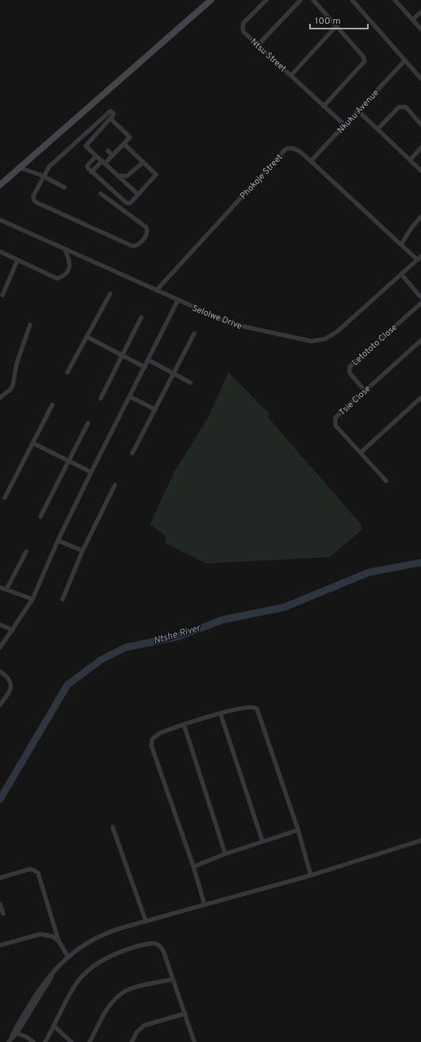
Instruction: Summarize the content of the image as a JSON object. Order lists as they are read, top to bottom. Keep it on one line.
{"streets":{"street":["Ntsu Street","Nkuku Avenue","Phokoje Street","Selolwe Drive","Letototo Close","Tsie Close"]},"crossings":[["Ntsu Street","Nkuku Avenue"],["Nkuku Avenue","Phokoje Street"],["Phokoje Street","Selolwe Drive"],["Letototo Close","Tsie Close"]],"water":["Ntshe River"],"scale_bar":"100 m"}
